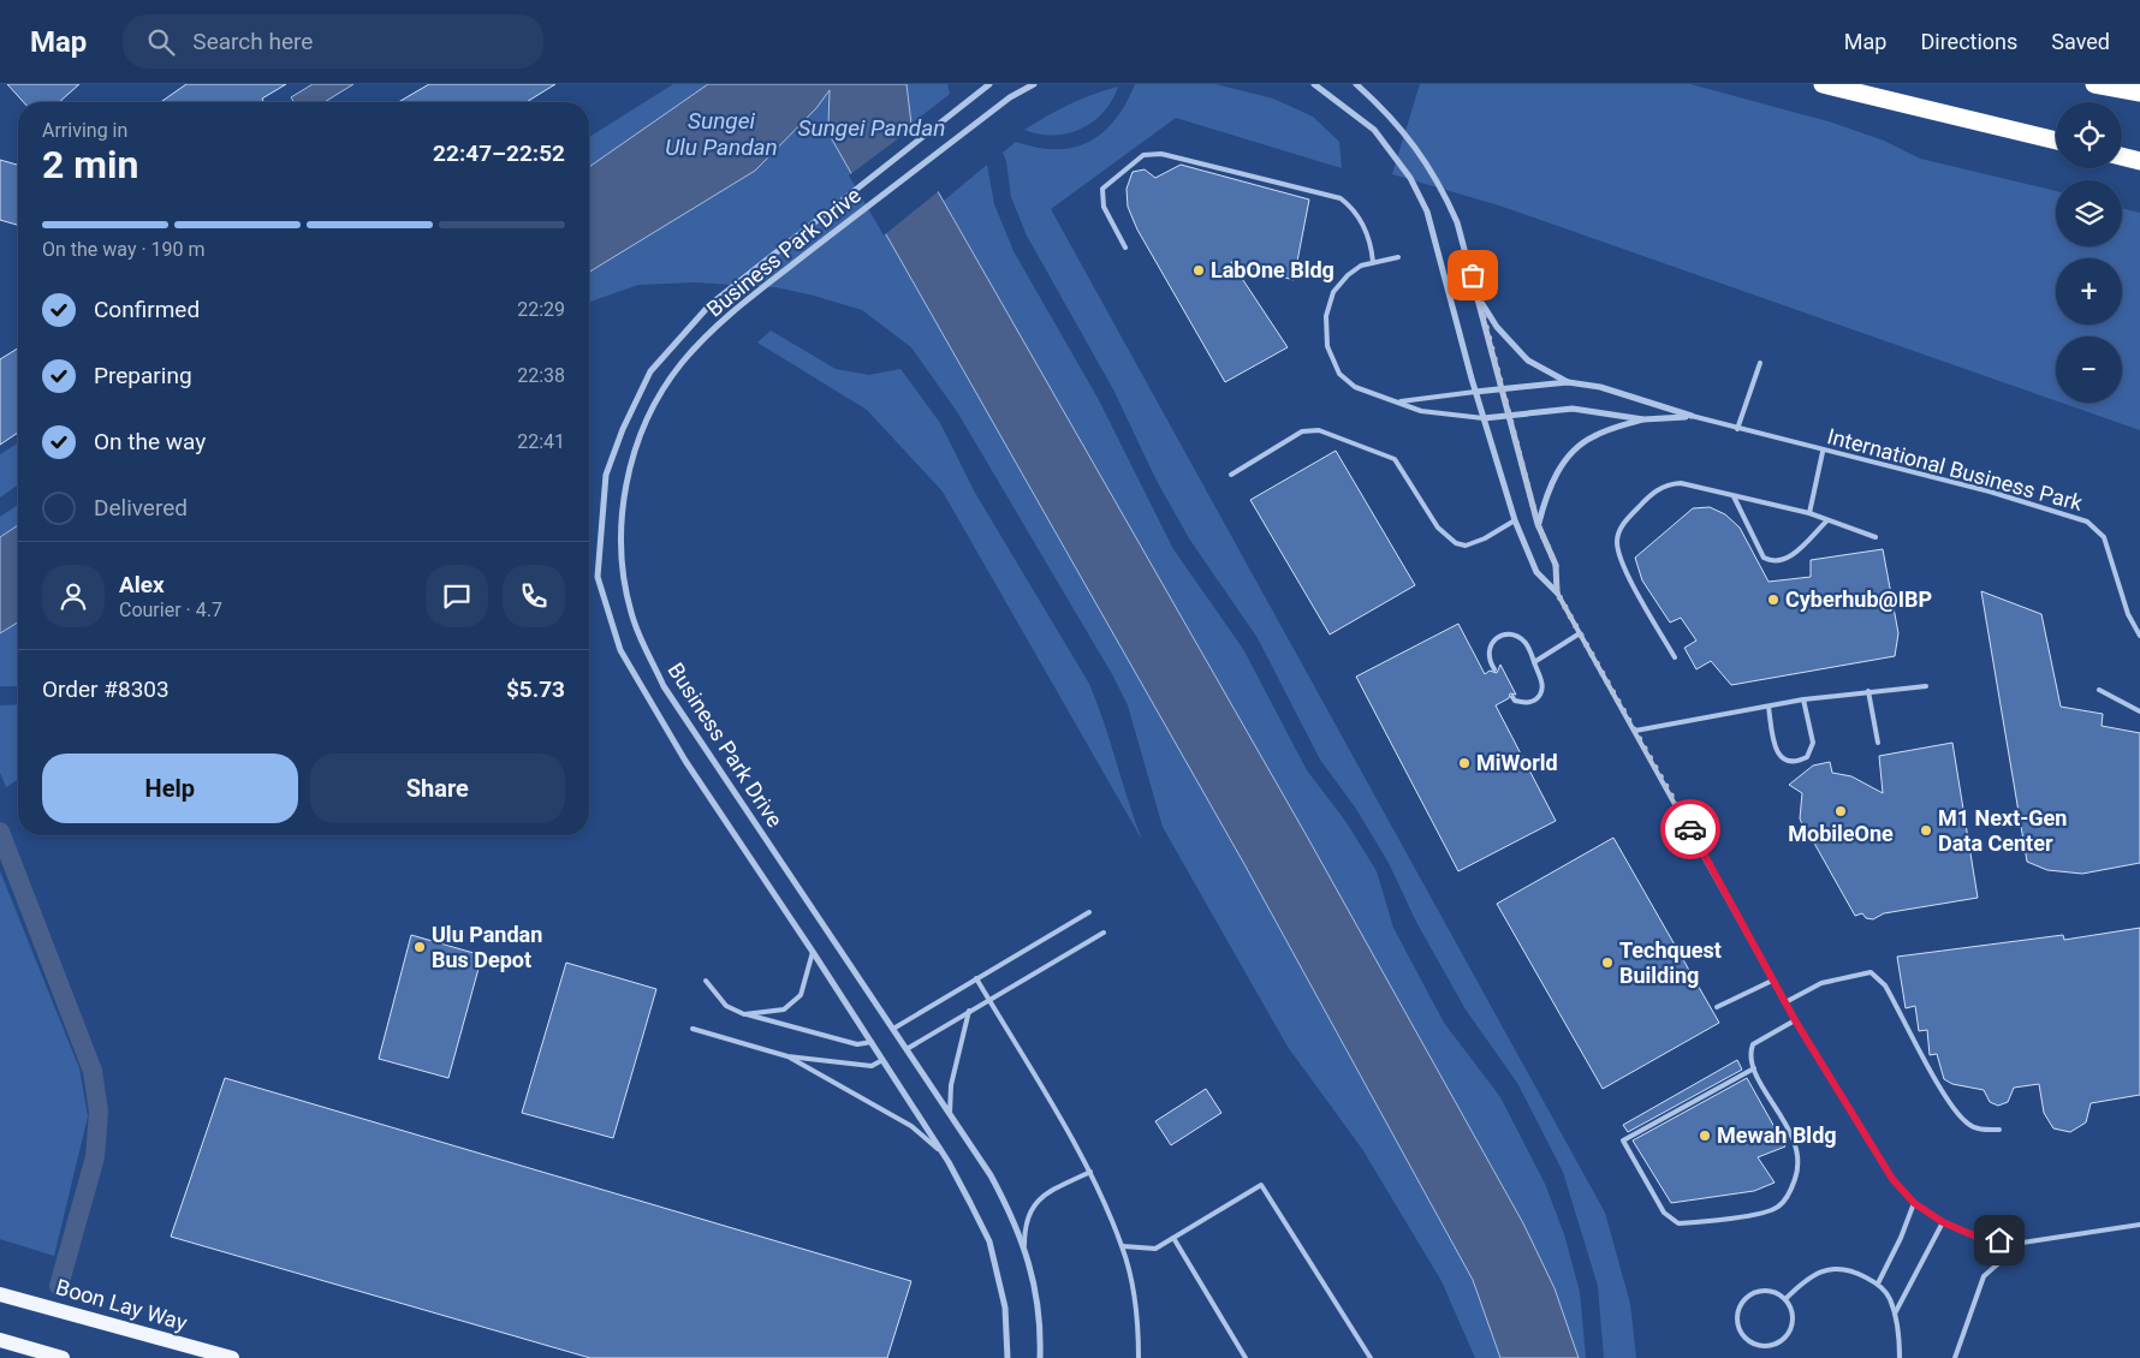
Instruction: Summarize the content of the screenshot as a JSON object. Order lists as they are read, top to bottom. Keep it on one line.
{"streets":{"main road":["Boon Lay Way"],"street":["Business Park Drive","International Business Park"]},"water":["Sungei Ulu Pandan","Sungei Pandan"],"places":["LabOne Bldg","Cyberhub@IBP","MiWorld","MobileOne","M1 Next-Gen Data Center","Ulu Pandan Bus Depot","Techquest Building","Mewah Bldg"],"page":{"header":"Map","search":"Search here","nav":["Map","Directions","Saved"],"map_buttons":["+","−"],"heading":["2 min","Arriving in","22:47–22:52"],"panel":["Alex","Courier · 4.7","Order #8303","$5.73"],"bar":"On the way · 190 m","list":[["Confirmed","22:29"],["Preparing","22:38"],["On the way","22:41"],"Delivered"],"buttons":["Help","Share"]}}
